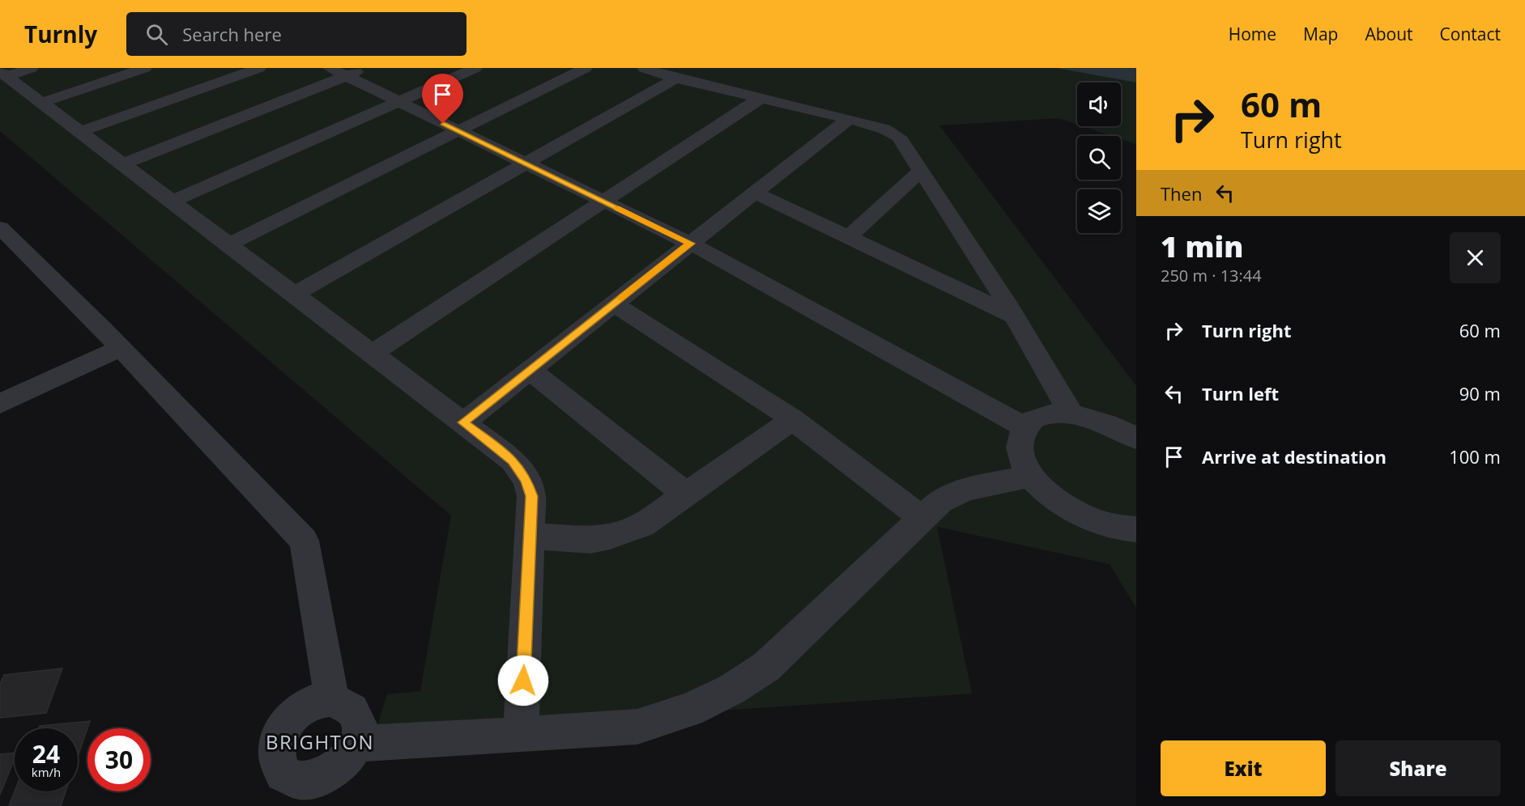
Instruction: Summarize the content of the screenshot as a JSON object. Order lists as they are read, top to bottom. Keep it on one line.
{"districts":["BRIGHTON"],"page":{"header":"Turnly","search":"Search here","nav":["Home","Map","About","Contact"],"turn":["60 m","Turn right"],"then":"Then","heading":["1 min","250 m · 13:44"],"list":[{"name":"Turn right","value":"60 m"},{"name":"Turn left","value":"90 m"},{"name":"Arrive at destination","value":"100 m"}],"speed":"24 km/h","limit":"30","buttons":["Exit","Share"]}}
